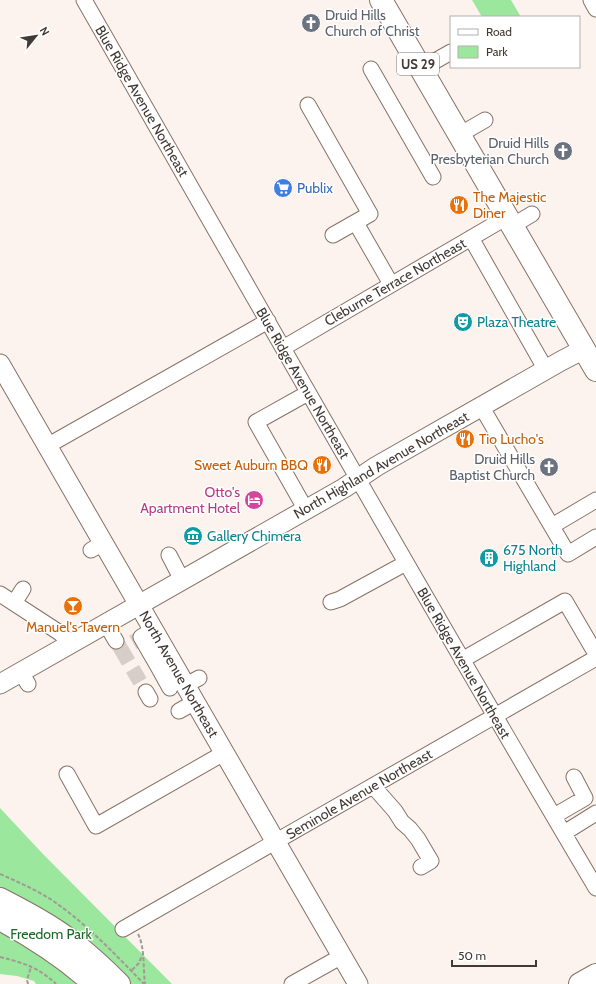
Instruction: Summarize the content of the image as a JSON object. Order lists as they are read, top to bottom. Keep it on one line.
{"streets":{"highway":["US 29"],"main road":["North Highland Avenue Northeast","North Avenue Northeast"],"street":["Blue Ridge Avenue Northeast","Cleburne Terrace Northeast","Seminole Avenue Northeast"]},"crossings":[["US 29","Cleburne Terrace Northeast"],["US 29","North Highland Avenue Northeast"],["Blue Ridge Avenue Northeast","Cleburne Terrace Northeast"],["Blue Ridge Avenue Northeast","North Highland Avenue Northeast"],["Blue Ridge Avenue Northeast","Seminole Avenue Northeast"],["North Highland Avenue Northeast","North Avenue Northeast"],["North Avenue Northeast","Seminole Avenue Northeast"]],"parks":["Freedom Park"],"places":{"church":["Druid Hills Church of Christ","Druid Hills Presbyterian Church","Druid Hills Baptist Church"],"supermarket":["Publix"],"restaurant":["The Majestic Diner","Tio Lucho's","Sweet Auburn BBQ"],"theatre":["Plaza Theatre"],"hotel":["Otto's Apartment Hotel"],"museum":["Gallery Chimera"],"building":["675 North Highland"],"bar":["Manuel's Tavern"]},"legend":["Road","Park"],"scale_bar":"50 m","north":"top right"}
